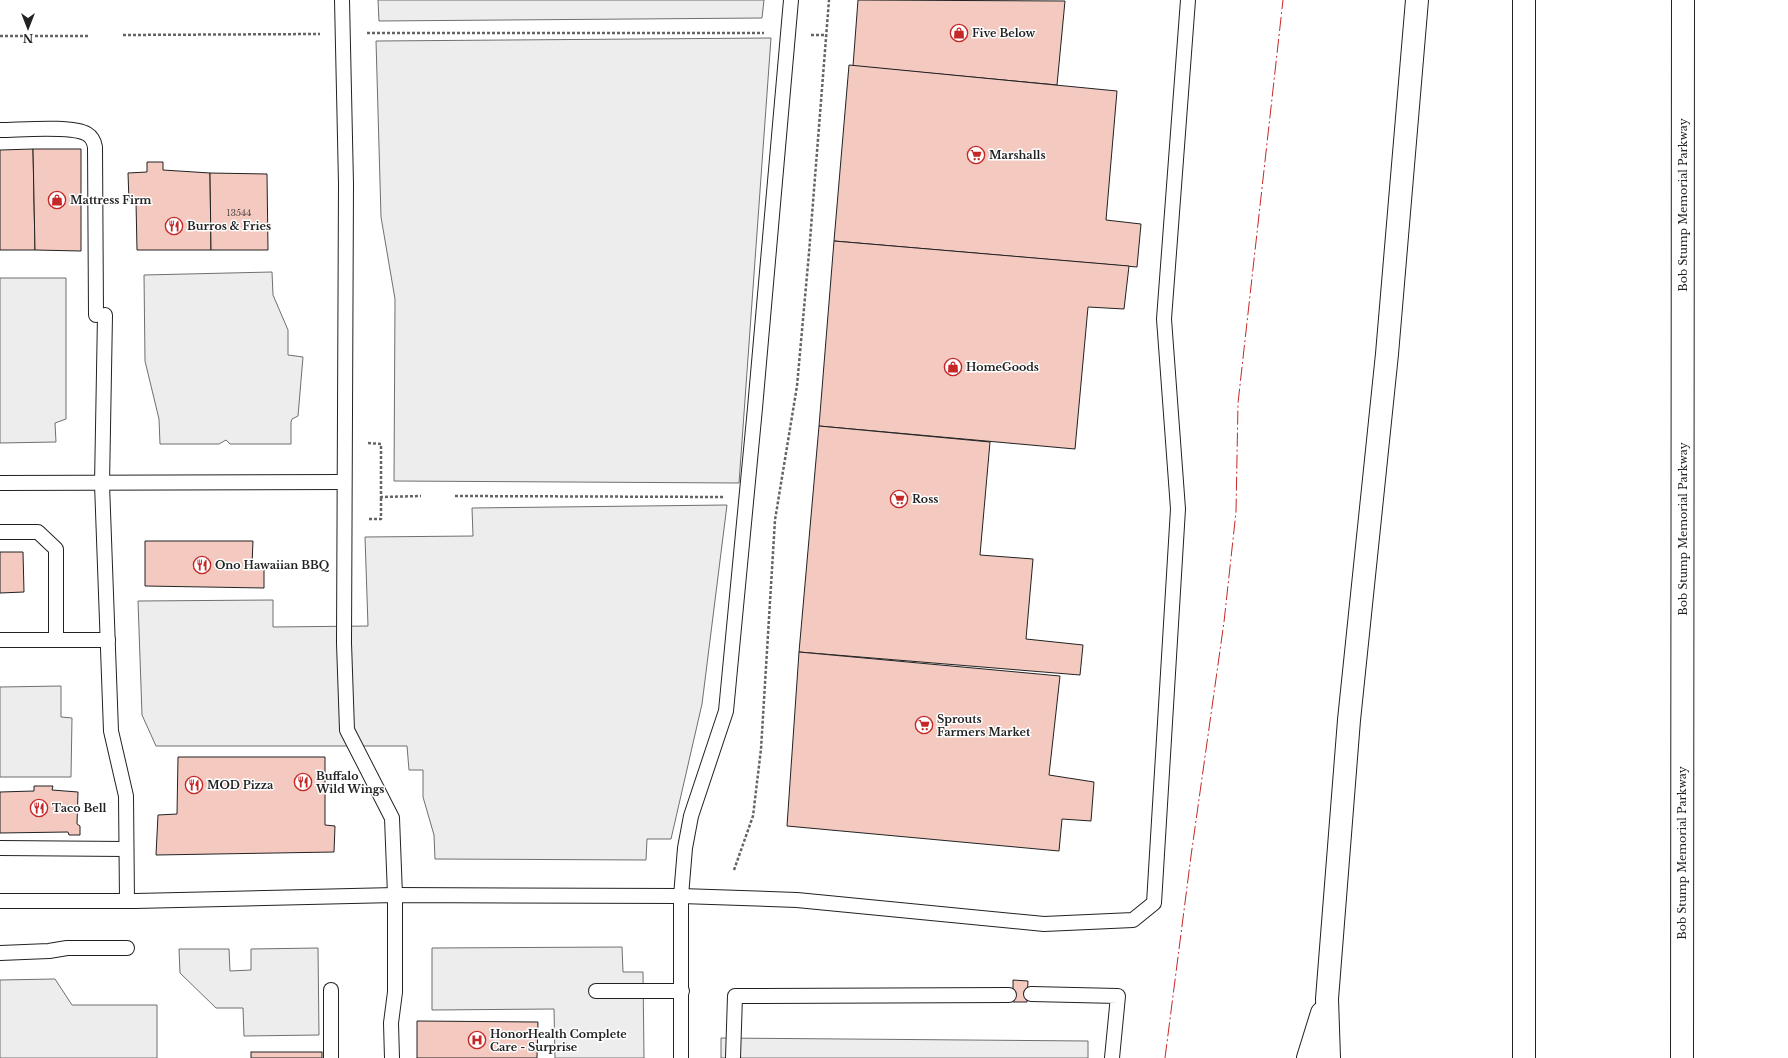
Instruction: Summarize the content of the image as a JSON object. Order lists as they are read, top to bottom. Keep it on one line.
{"streets":{"highway":["Bob Stump Memorial Parkway"]},"places":{"shop":["Five Below","Mattress Firm","HomeGoods"],"supermarket":["Marshalls","Ross","Sprouts Farmers Market"],"restaurant":["Burros & Fries","Ono Hawaiian BBQ","Buffalo Wild Wings","MOD Pizza","Taco Bell"],"hospital":["HonorHealth Complete Care - Surprise"]},"house_numbers":["13544"],"north":"bottom"}
